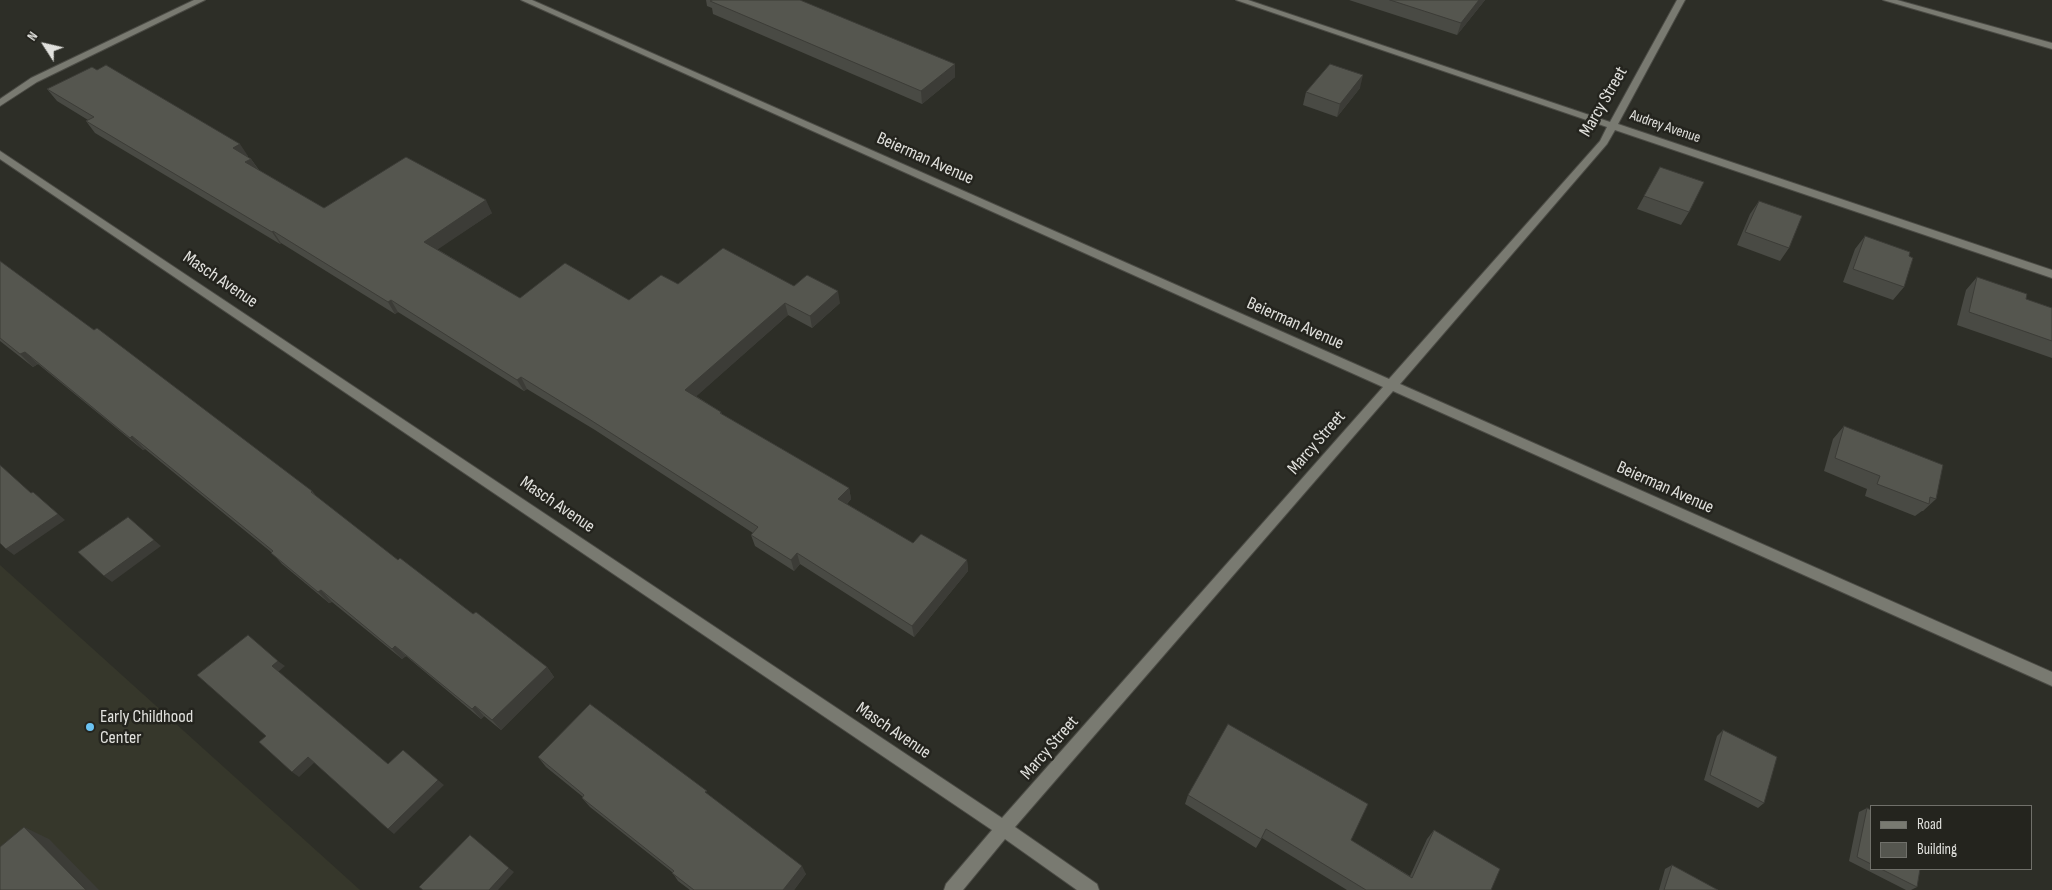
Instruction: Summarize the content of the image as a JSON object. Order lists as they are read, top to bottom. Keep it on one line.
{"streets":{"street":["Marcy Street","Audrey Avenue","Beierman Avenue","Masch Avenue"]},"crossings":[["Marcy Street","Audrey Avenue"],["Marcy Street","Beierman Avenue"],["Marcy Street","Masch Avenue"]],"places":["Early Childhood Center"],"legend":["Road","Building"],"north":"top left"}
